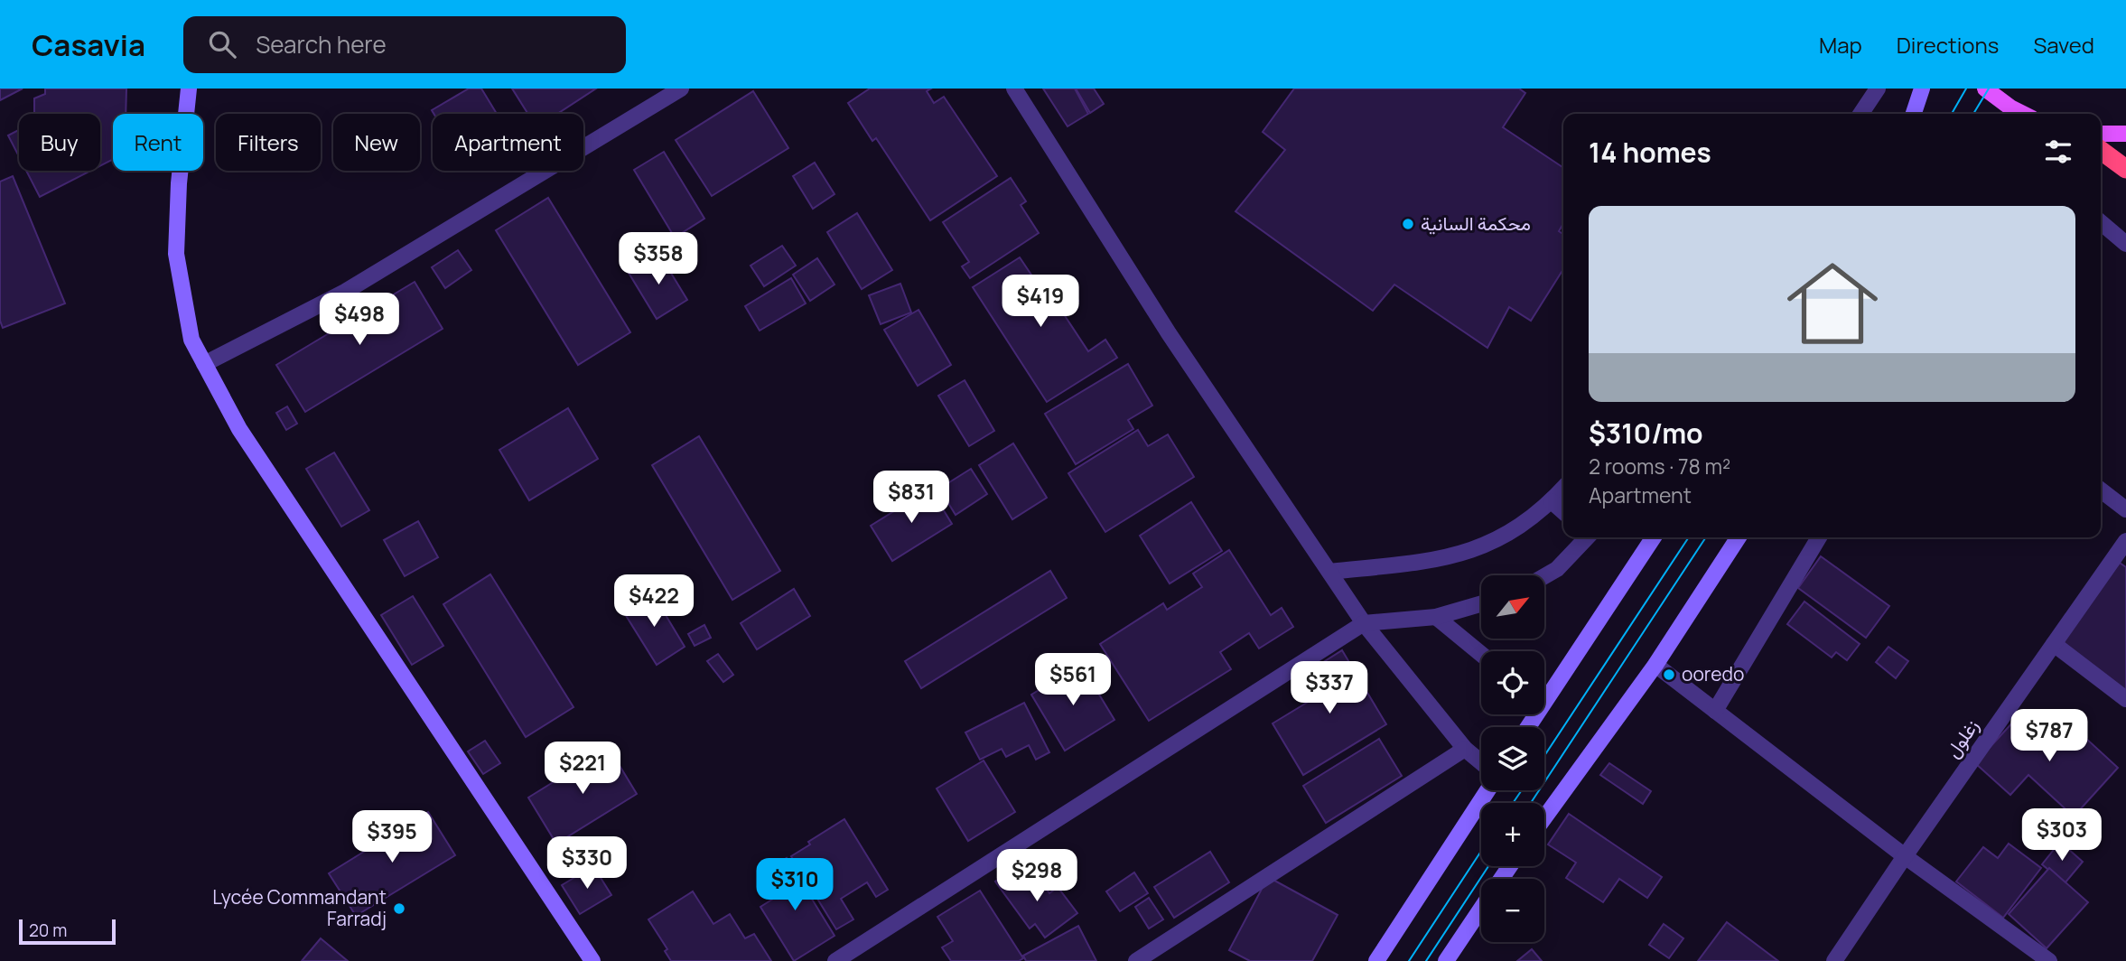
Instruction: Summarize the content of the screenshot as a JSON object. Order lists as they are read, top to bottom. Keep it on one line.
{"streets":{"street":["زغلول"]},"places":["محكمة السانية","ooredo","Lycée Commandant Farradj"],"scale_bar":"20 m","north":"top right","page":{"header":"Casavia","search":"Search here","nav":["Map","Directions","Saved"],"chip":["Buy","Rent","Filters","New","Apartment"],"heading":"14 homes","list":[{"name":"$310/mo","note":"2 rooms · 78 m² · Apartment"}],"price":["$358","$419","$498","$831","$422","$561","$337","$787","$221","$303","$395","$330","$298","$310"],"map_buttons":["+","−"],"scale":"20 m"}}
